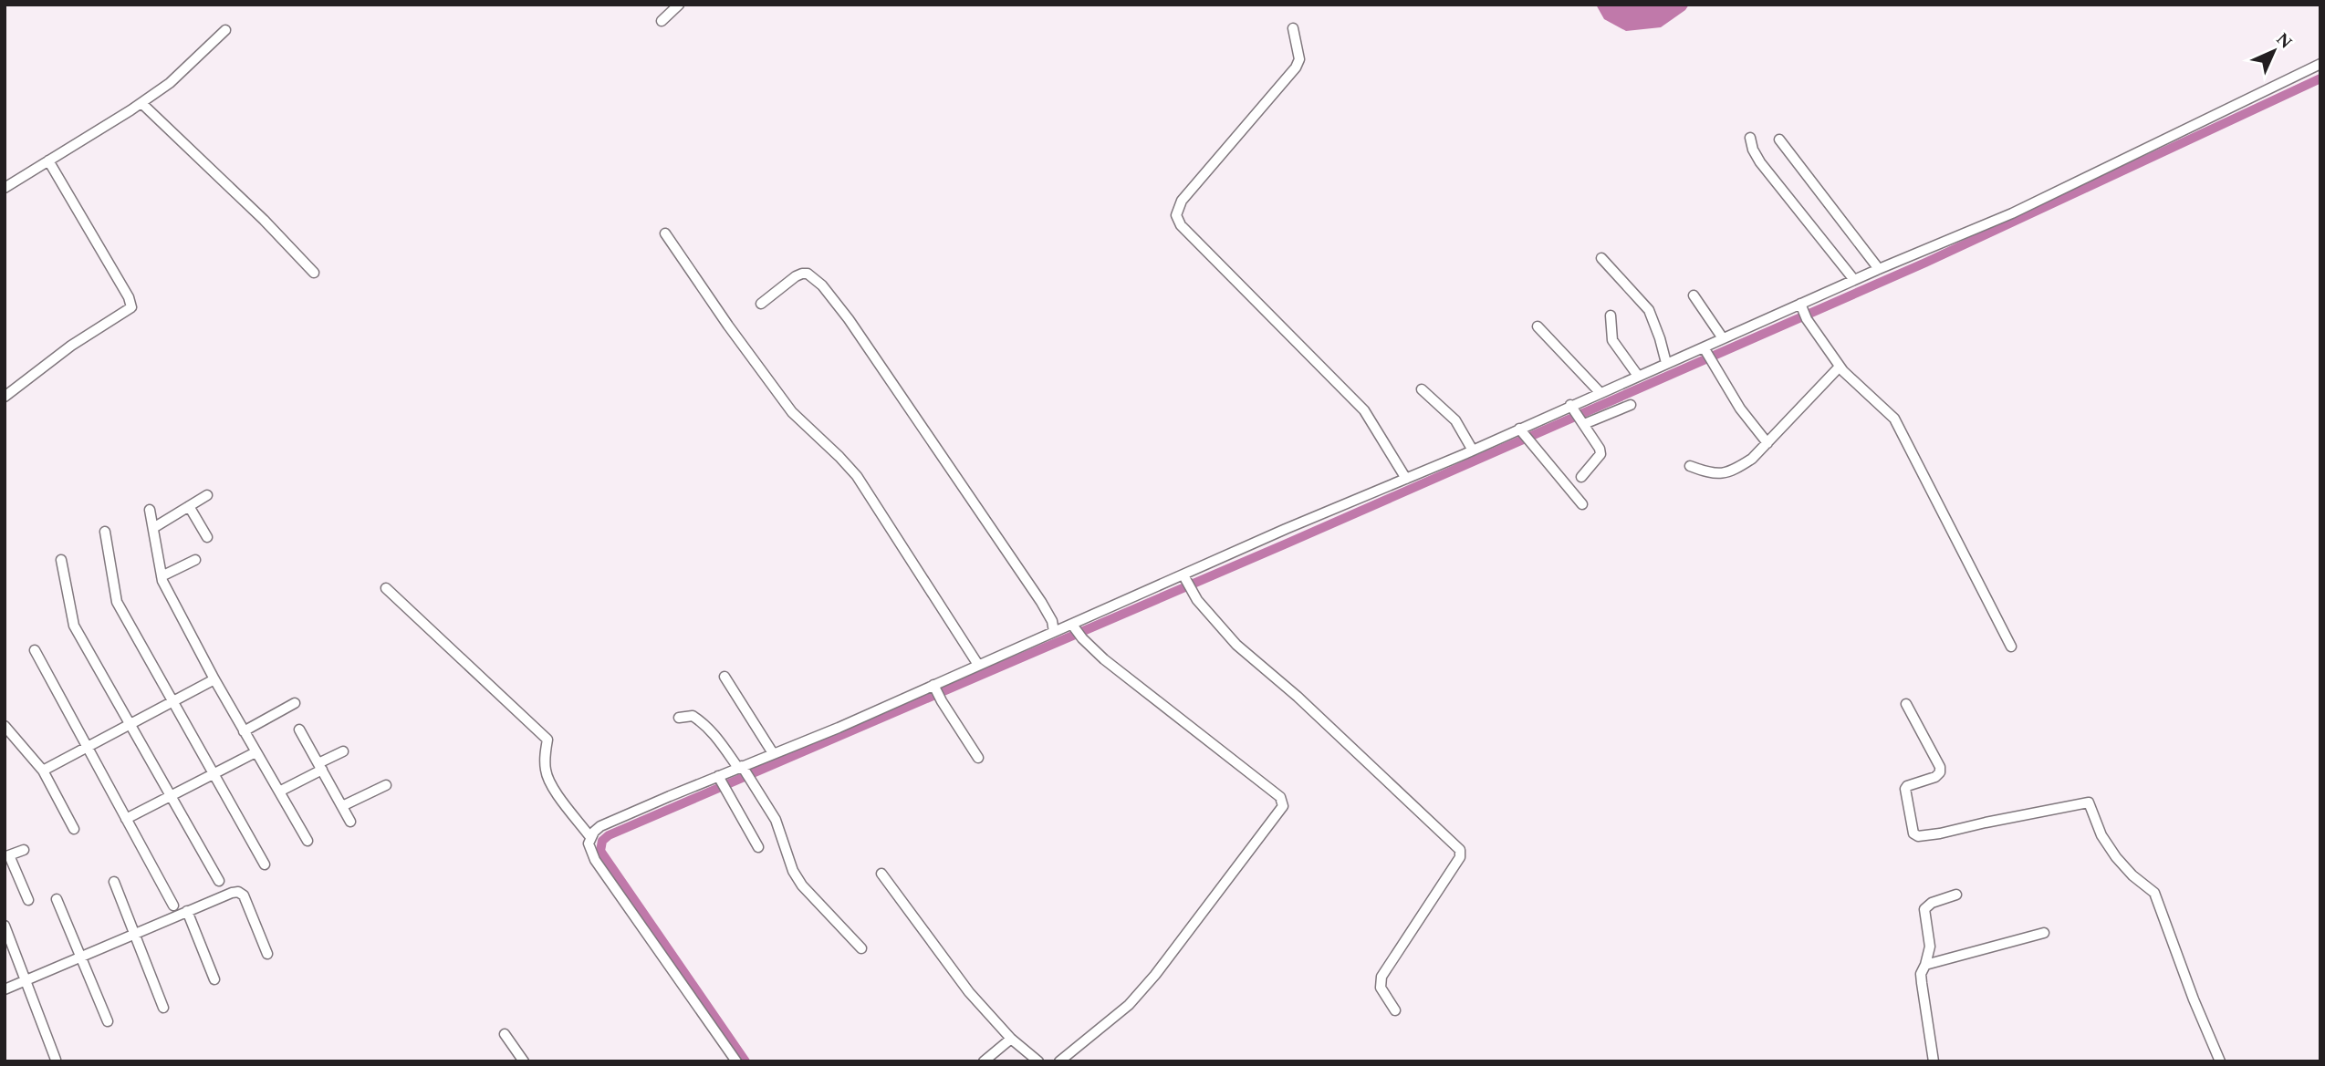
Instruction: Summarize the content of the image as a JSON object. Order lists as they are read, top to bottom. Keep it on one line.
{"north":"top right"}
